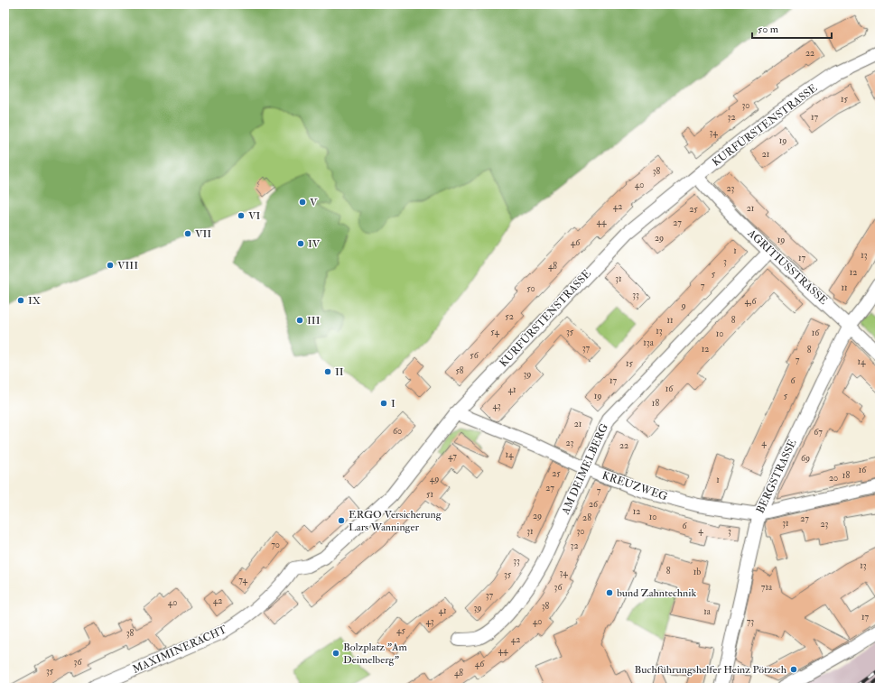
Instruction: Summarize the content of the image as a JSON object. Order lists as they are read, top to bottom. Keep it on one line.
{"streets":{"street":["KURFÜRSTENSTRASSE","AGRITIUSSTRASSE","AM DEIMELBERG","BERGSTRASSE","KREUZWEG","MAXIMINERACHT"]},"crossings":[["KURFÜRSTENSTRASSE","AGRITIUSSTRASSE"],["KURFÜRSTENSTRASSE","KREUZWEG"],["KURFÜRSTENSTRASSE","MAXIMINERACHT"],["AGRITIUSSTRASSE","AM DEIMELBERG"],["AGRITIUSSTRASSE","BERGSTRASSE"],["AM DEIMELBERG","KREUZWEG"],["BERGSTRASSE","KREUZWEG"]],"places":["V","VI","VII","IV","VIII","IX","III","II","I","ERGO Versicherung Lars Wanninger","bund Zahntechnik","Bolzplatz \"Am Deimelberg\"","Buchführungshelfer Heinz Pötzsch"],"house_numbers":["22","15","30","32","17","34","19","21","38","40","23","42","21","25","44","27","29","19","46","1","13","17","3","48","12","5","31","7","11","50","33","4,6","9","52","11","8","13","54","35","16","10","13a","37","12","8","56","7","14","15","58","39","17","6","16","41","19","5","18","43","21","60","67","23","4","22","14","47","69","16","25","18","20","49","1","27","7","51","26","12","29","10","28","27","31","23","6","4","31","30","3","70","32","33","13","8","1b","34","35","74","36","71a","37","42","40","38","39","41","1a","17","43","40","73","45","38","42","44","36","46","35","48"],"scale_bar":"50 m"}
